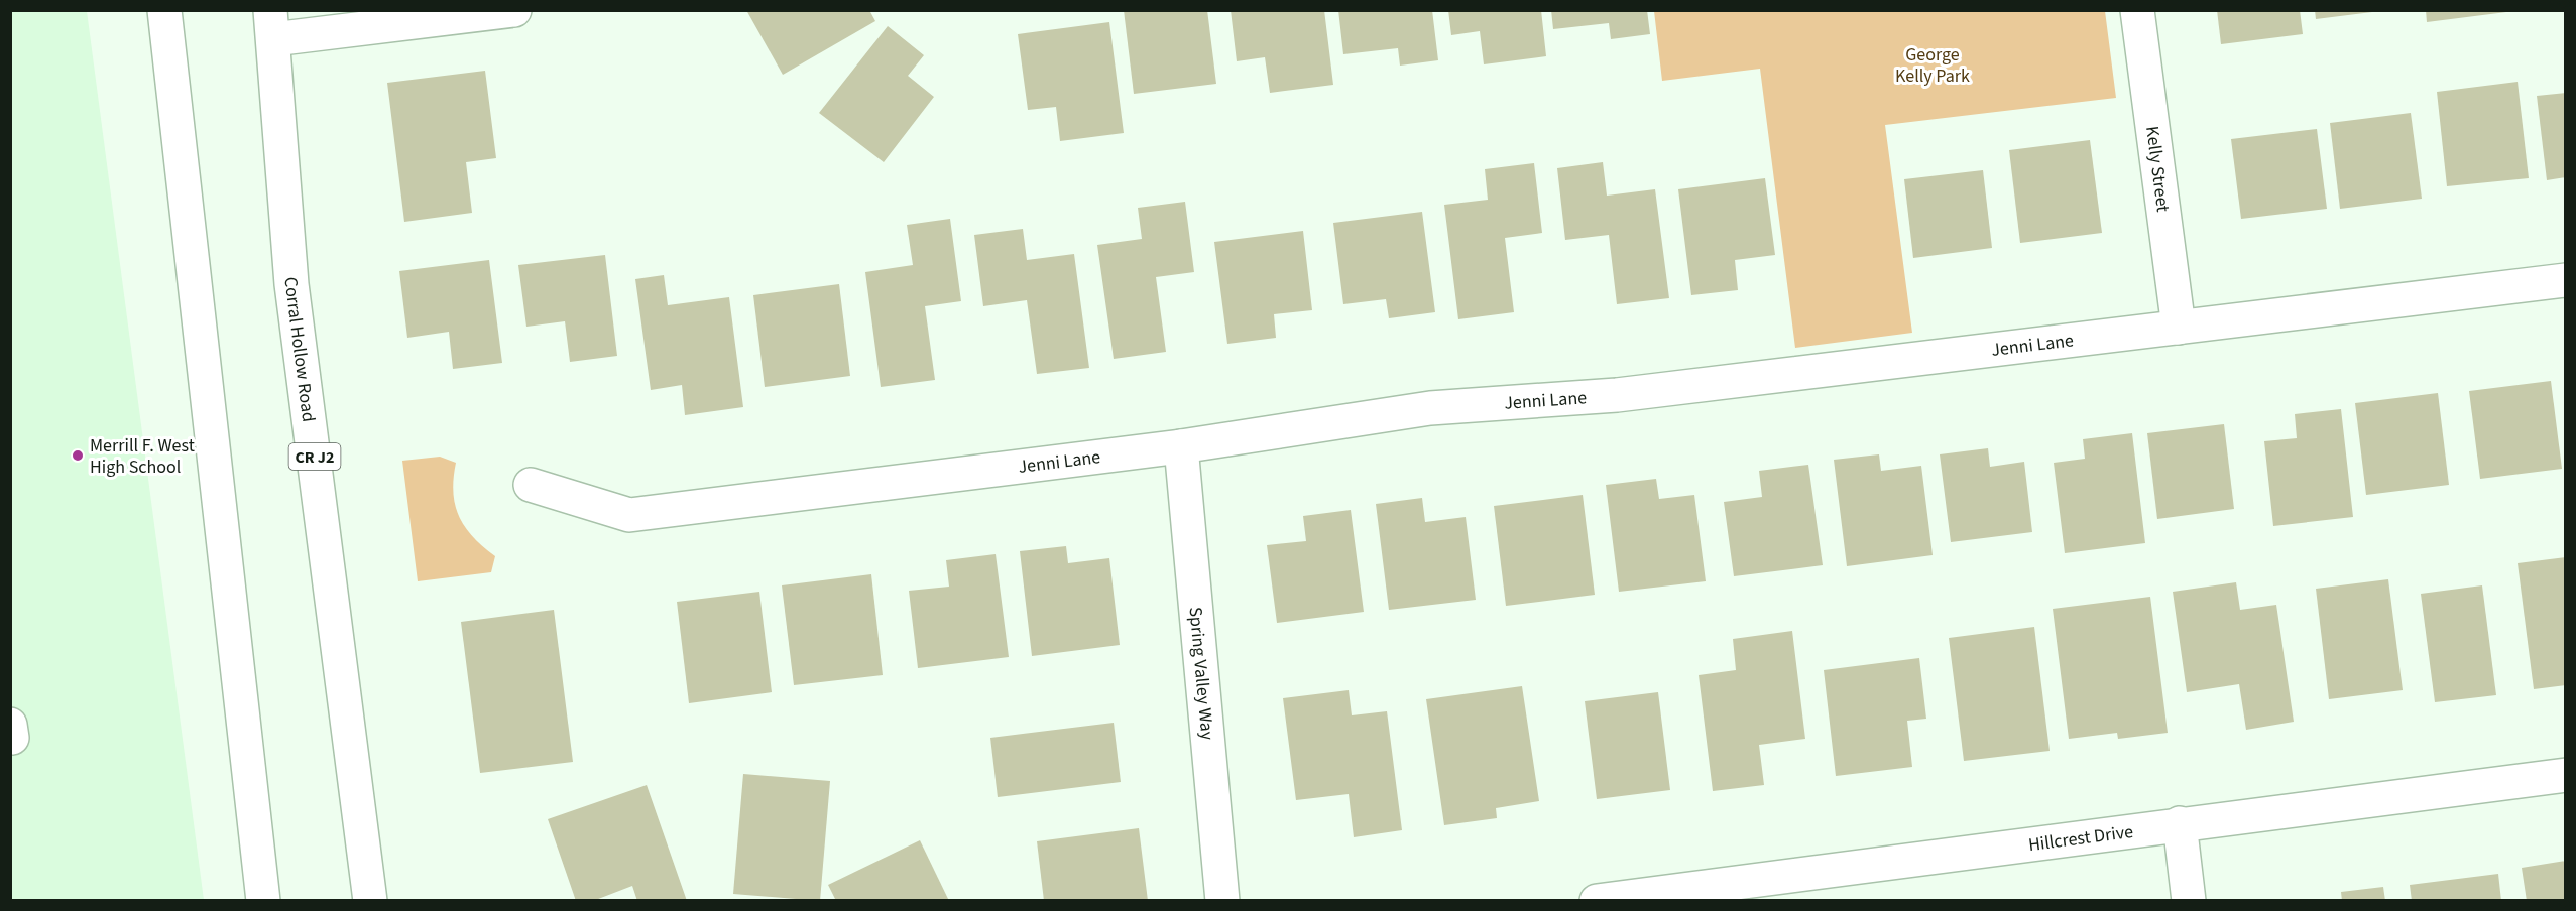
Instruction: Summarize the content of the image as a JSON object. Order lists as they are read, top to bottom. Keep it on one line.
{"streets":{"street":["Kelly Street","Jenni Lane","Corral Hollow Road","CR J2","Spring Valley Way","Hillcrest Drive"]},"crossings":[["Kelly Street","Jenni Lane"],["Jenni Lane","Spring Valley Way"]],"parks":["George Kelly Park"],"places":["Merrill F. West High School"]}
